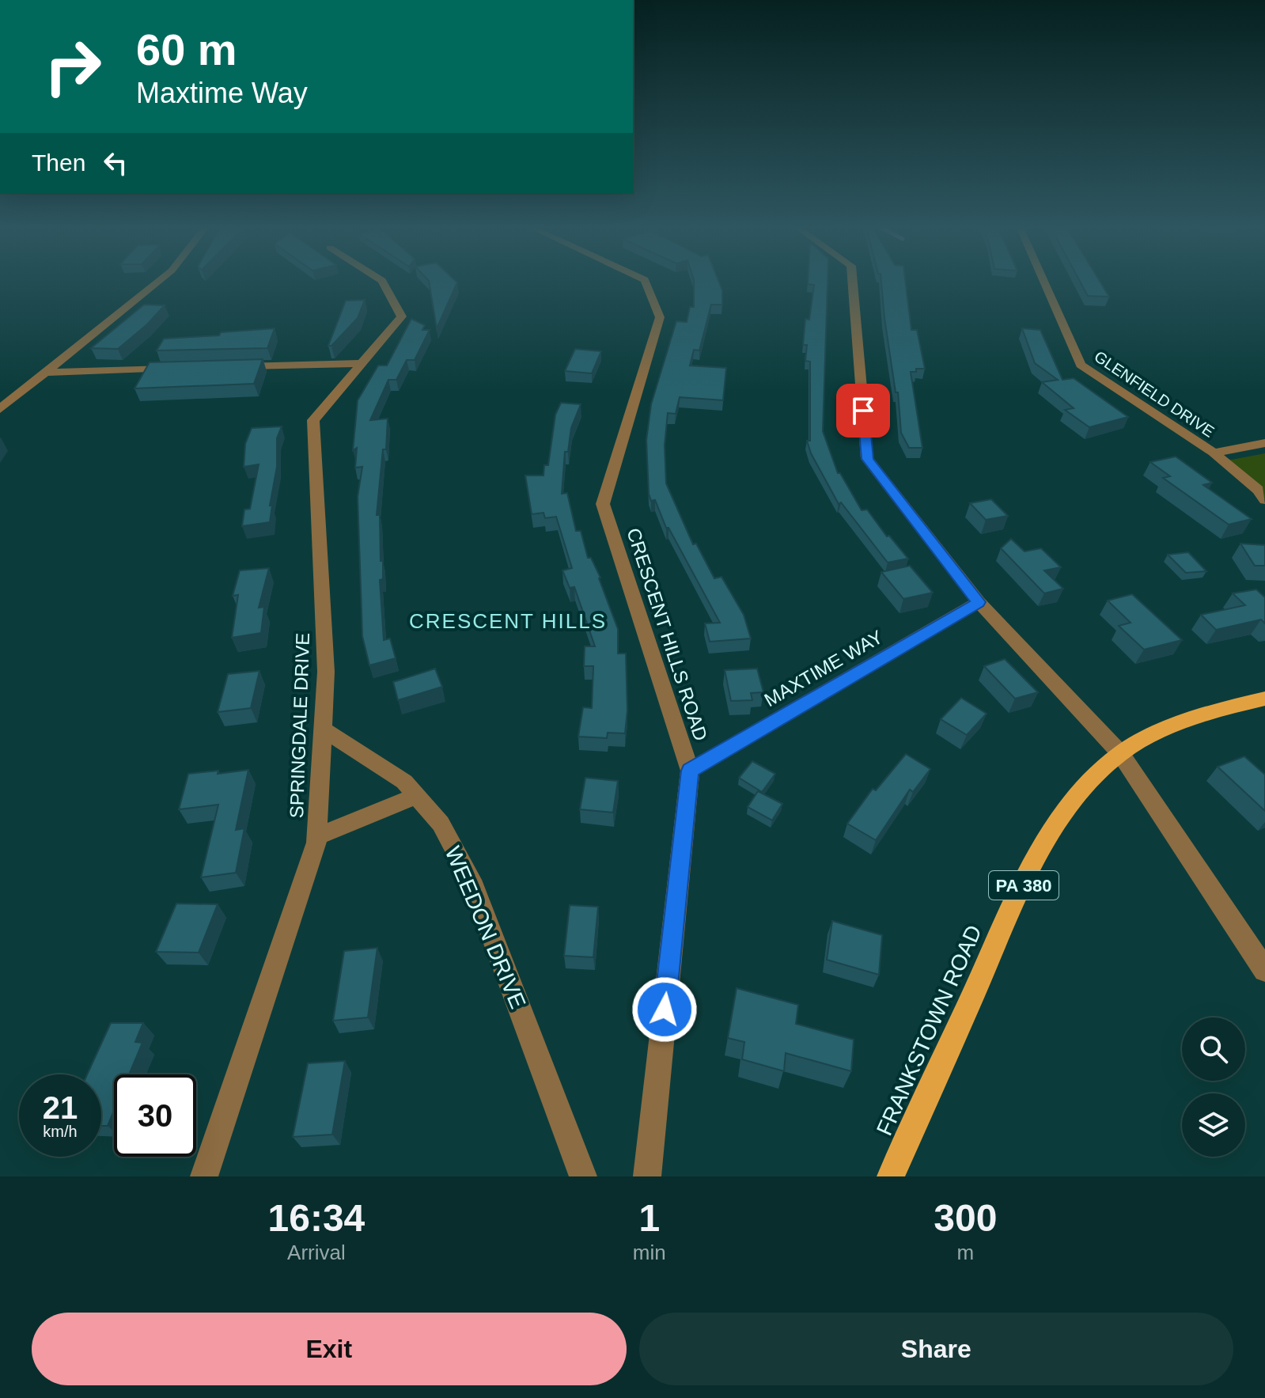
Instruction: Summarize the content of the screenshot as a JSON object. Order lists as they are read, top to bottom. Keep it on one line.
{"streets":{"main road":["PA 380","FRANKSTOWN ROAD"],"street":["GLENFIELD DRIVE","CRESCENT HILLS ROAD","MAXTIME WAY","SPRINGDALE DRIVE","WEEDON DRIVE"]},"crossings":[["CRESCENT HILLS ROAD","MAXTIME WAY"],["SPRINGDALE DRIVE","WEEDON DRIVE"]],"districts":["CRESCENT HILLS"],"page":{"turn":["60 m","Maxtime Way"],"then":"Then","speed":"21 km/h","limit":"30","eta":["16:34","Arrival","1","min","300","m"],"buttons":["Exit","Share"]}}
